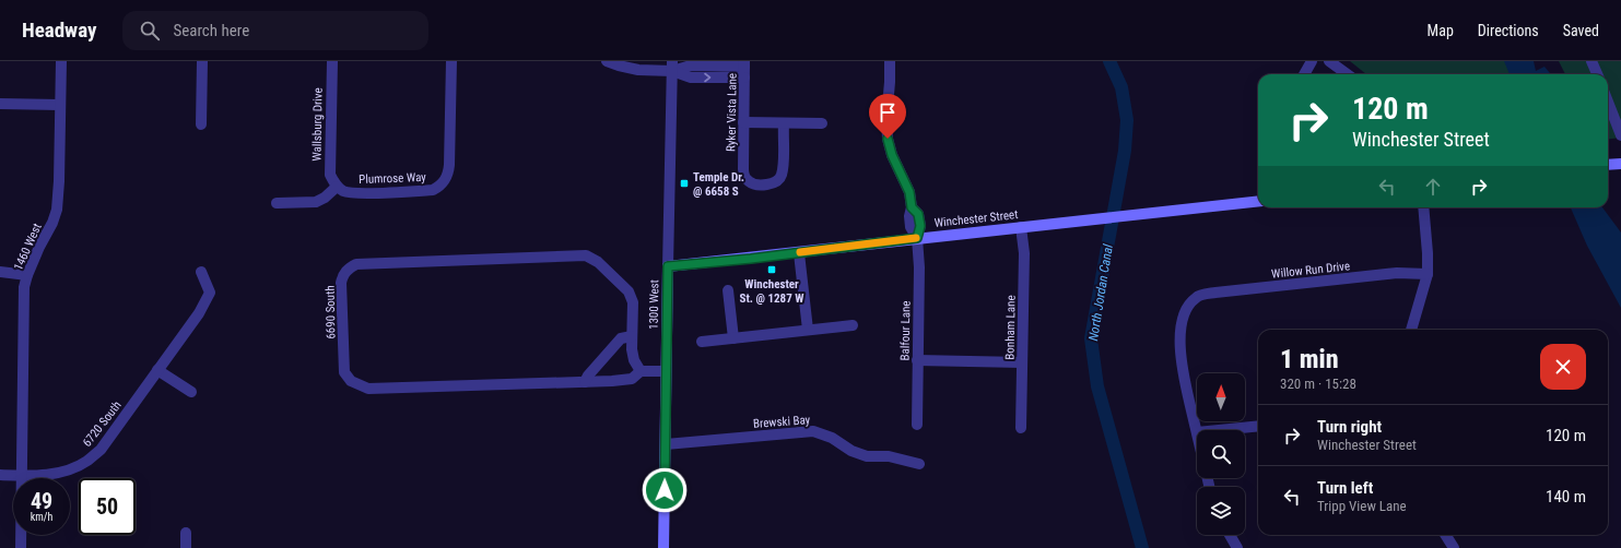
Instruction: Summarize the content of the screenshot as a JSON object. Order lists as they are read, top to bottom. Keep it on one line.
{"streets":{"main road":["Winchester Street","1300 West"],"street":["Ryker Vista Lane","Wallsburg Drive","Plumrose Way","1460 West","Willow Run Drive","6690 South","Bonham Lane","Balfour Lane","Brewski Bay","6720 South"]},"crossings":[["Wallsburg Drive","Plumrose Way"],["Winchester Street","1300 West"],["Winchester Street","Bonham Lane"],["Winchester Street","Balfour Lane"],["1460 West","6720 South"],["1300 West","6690 South"],["1300 West","Brewski Bay"]],"water":["North Jordan Canal"],"places":{"transit":["Temple Dr. @ 6658 S","Winchester St. @ 1287 W"]},"north":"top","page":{"header":"Headway","search":"Search here","nav":["Map","Directions","Saved"],"turn":["120 m","Winchester Street"],"heading":["1 min","320 m · 15:28"],"list":[{"name":"Turn right","note":"Winchester Street","value":"120 m"},{"name":"Turn left","note":"Tripp View Lane","value":"140 m"}],"speed":"49 km/h","limit":"50"}}
